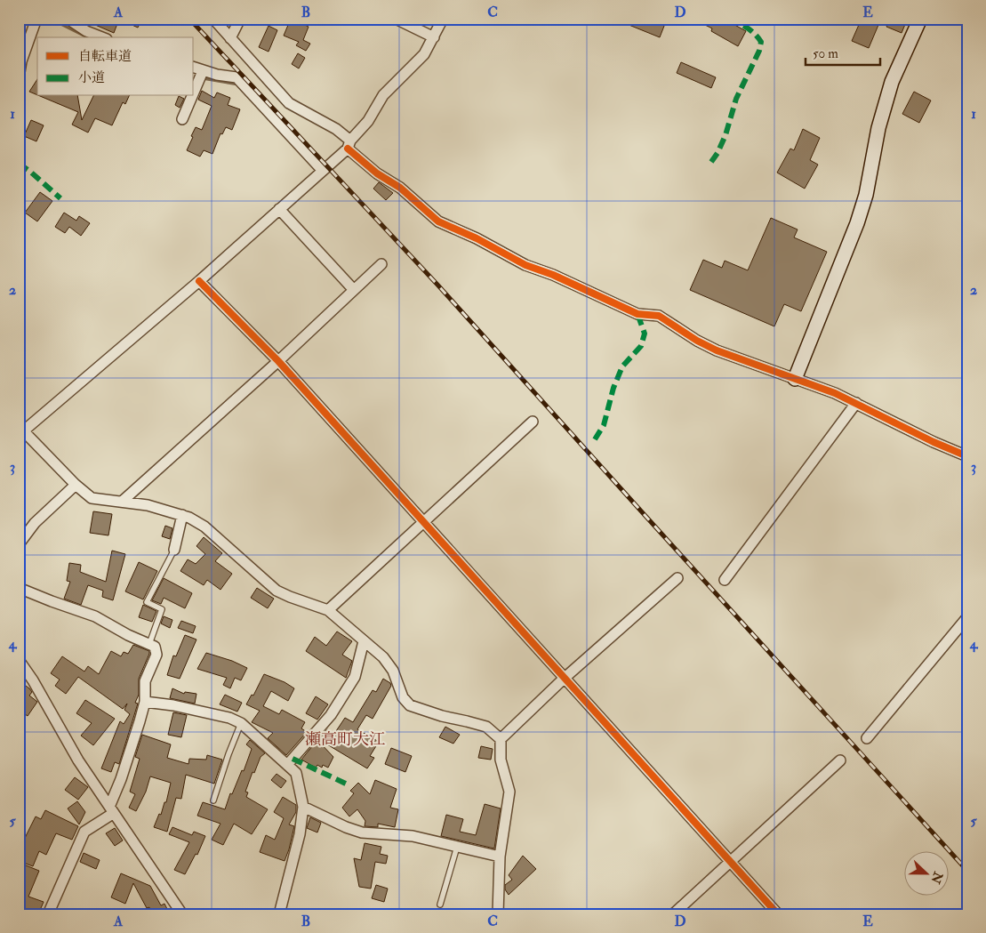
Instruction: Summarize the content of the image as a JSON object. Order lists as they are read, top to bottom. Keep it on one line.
{"districts":["瀬高町大江"],"legend":["自転車道","小道"],"scale_bar":"50 m","north":"right","grid":{"columns":["A","B","C","D","E"],"rows":["1","2","3","4","5"]}}
